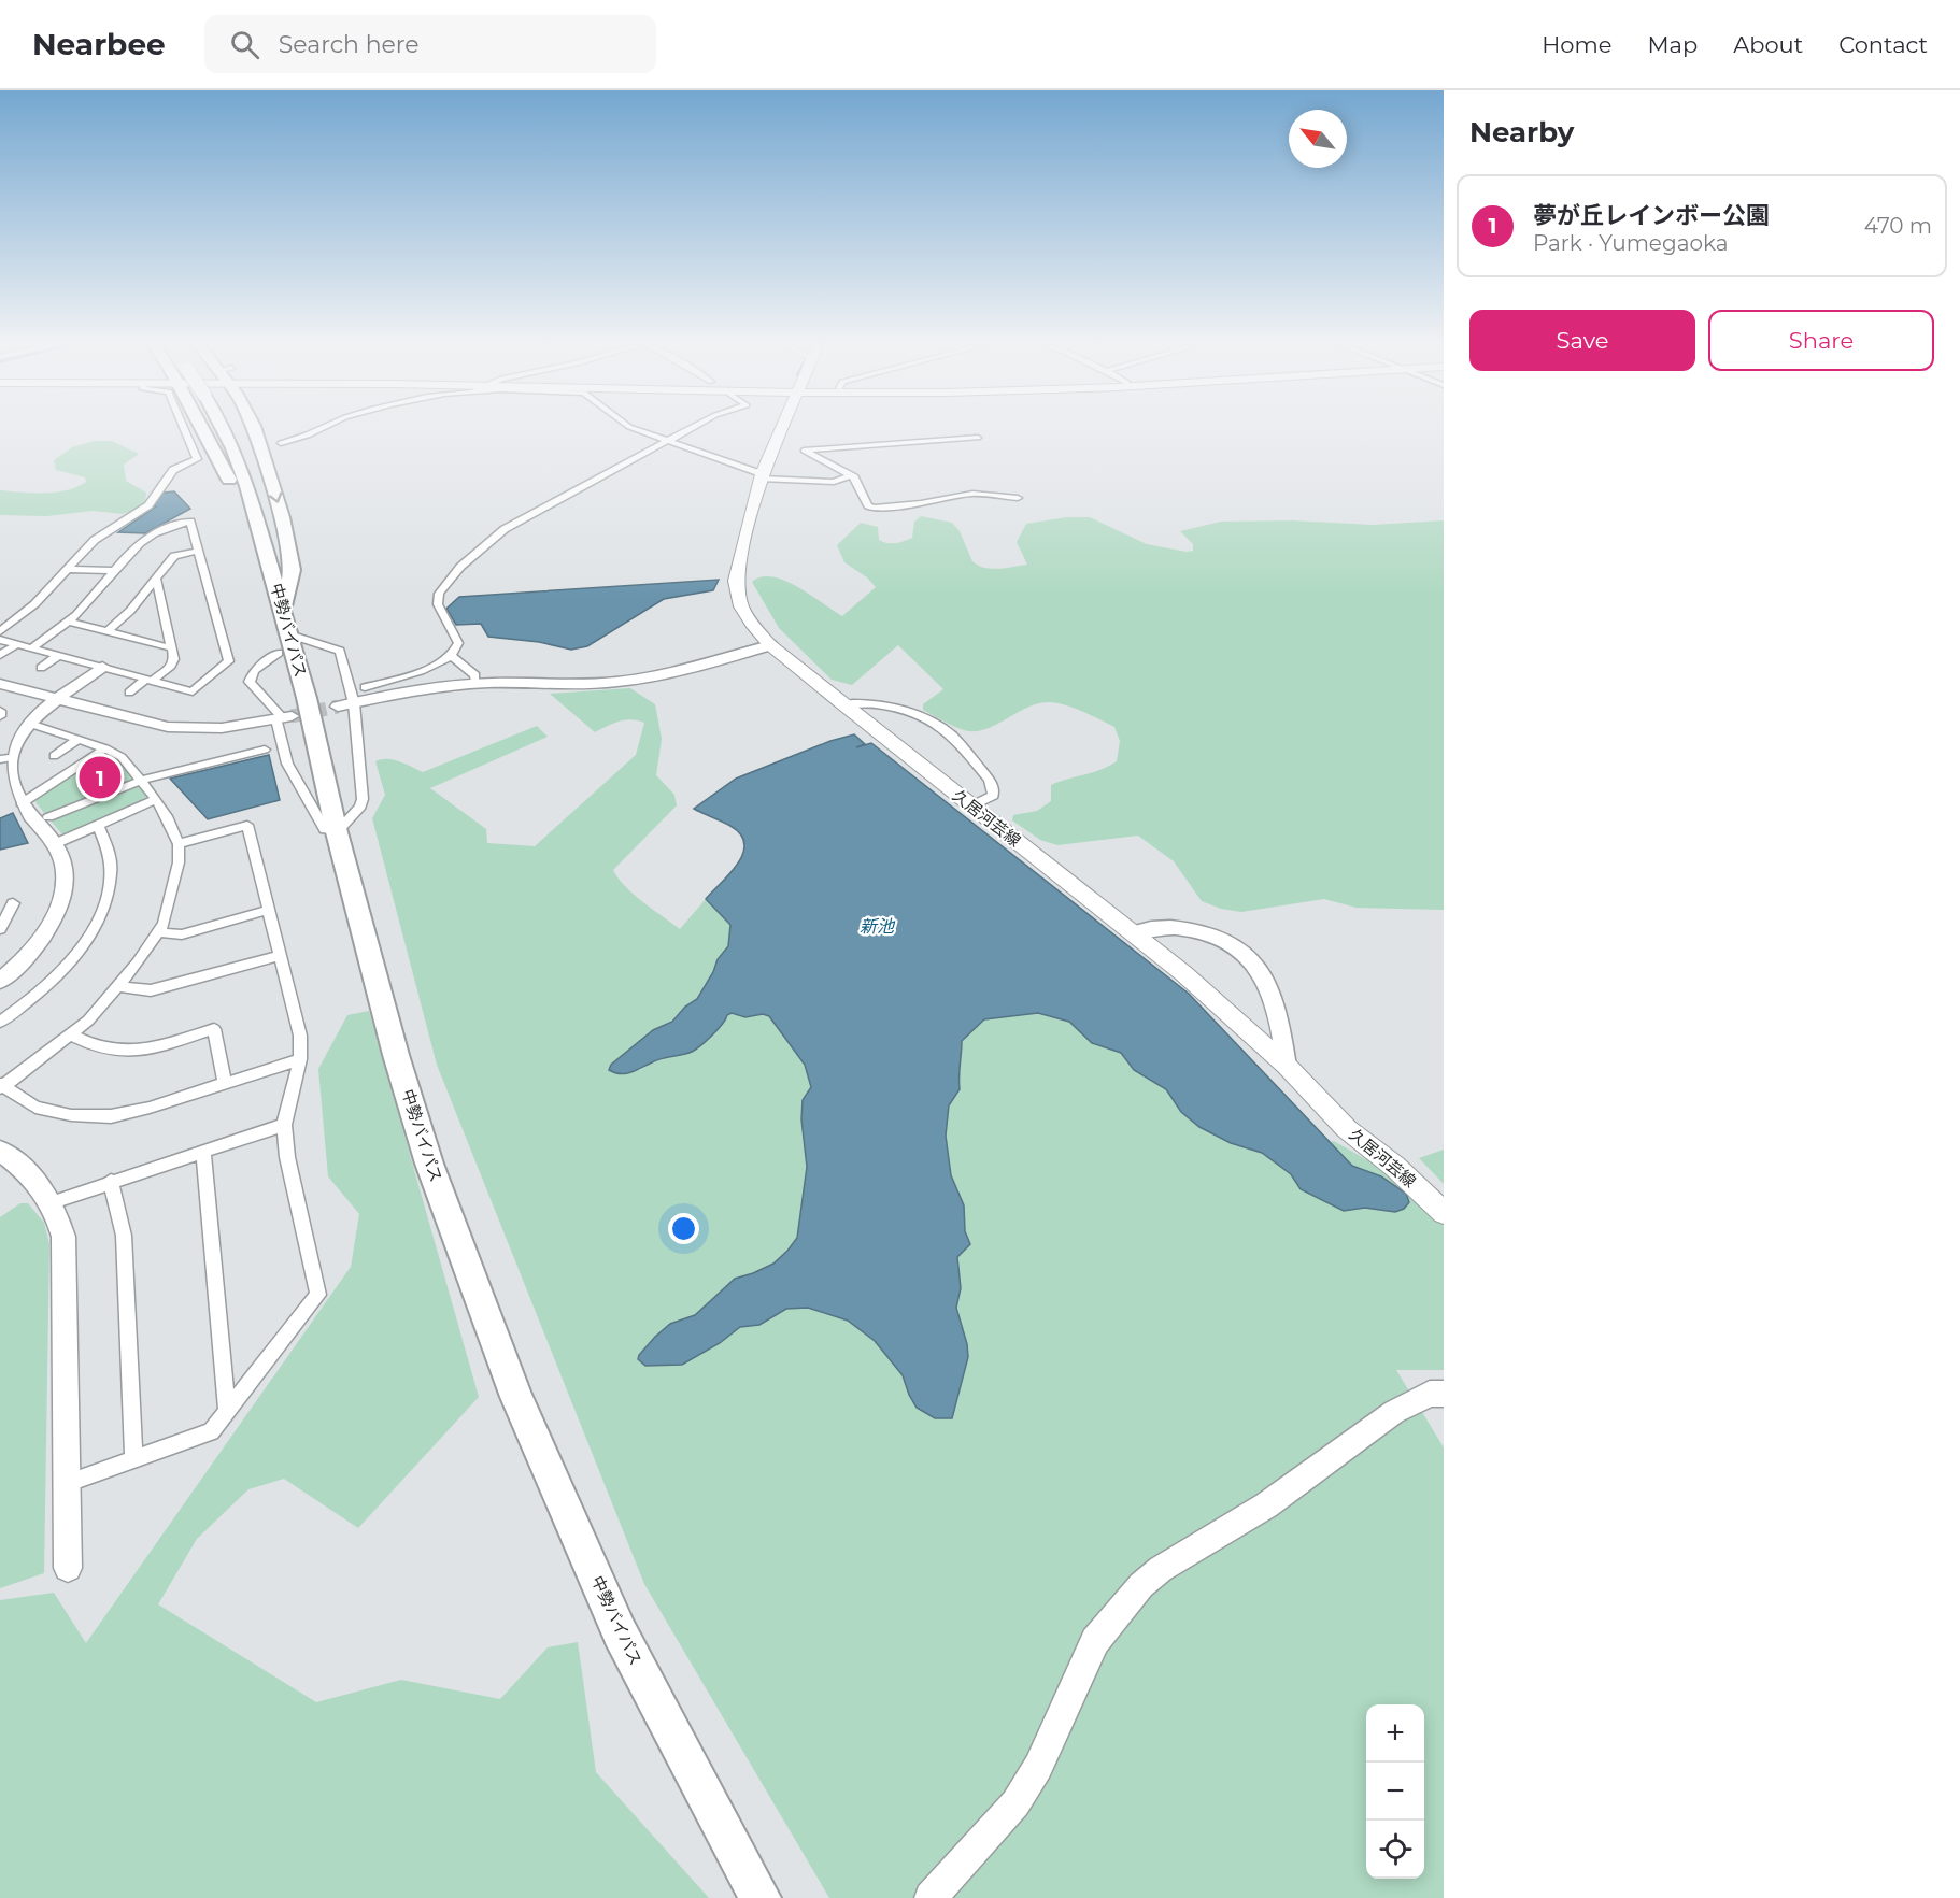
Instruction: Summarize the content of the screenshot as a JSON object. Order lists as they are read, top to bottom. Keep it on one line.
{"streets":{"highway":["中勢バイパス"],"main road":["久居河芸線"]},"water":["新池"],"north":"top left","page":{"header":"Nearbee","search":"Search here","nav":["Home","Map","About","Contact"],"heading":"Nearby","list":[{"mark":"1","name":"夢が丘レインボー公園","note":"Park · Yumegaoka","value":"470 m"}],"buttons":["Save","Share"],"pins":"1","map_buttons":["+","−"]}}
